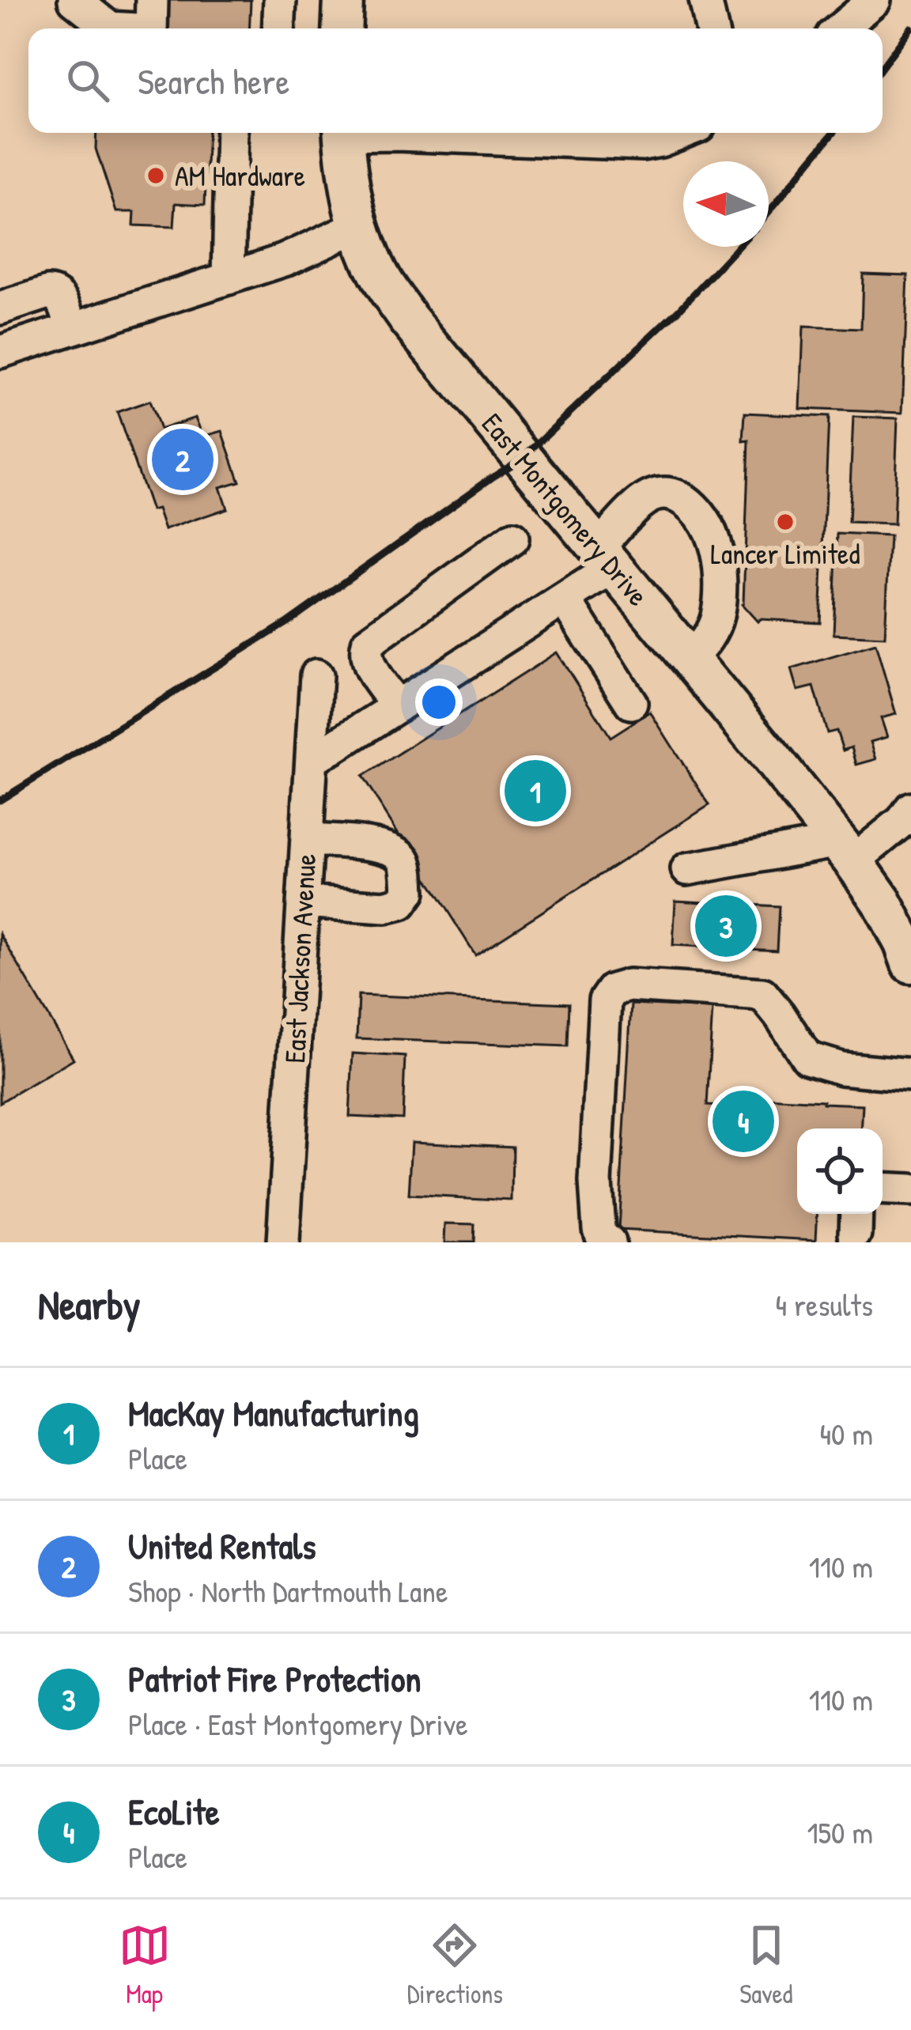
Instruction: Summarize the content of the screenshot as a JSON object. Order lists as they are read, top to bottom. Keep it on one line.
{"streets":{"main road":["East Montgomery Drive"],"street":["East Jackson Avenue"]},"places":["AM Hardware","Lancer Limited"],"north":"left","page":{"search":"Search here","pins":["2","1","3","4"],"heading":["Nearby","4 results"],"list":[{"mark":"1","name":"MacKay Manufacturing","note":"Place","value":"40 m"},{"mark":"2","name":"United Rentals","note":"Shop · North Dartmouth Lane","value":"110 m"},{"mark":"3","name":"Patriot Fire Protection","note":"Place · East Montgomery Drive","value":"110 m"},{"mark":"4","name":"EcoLite","note":"Place","value":"150 m"}],"nav":["Map","Directions","Saved"]}}
